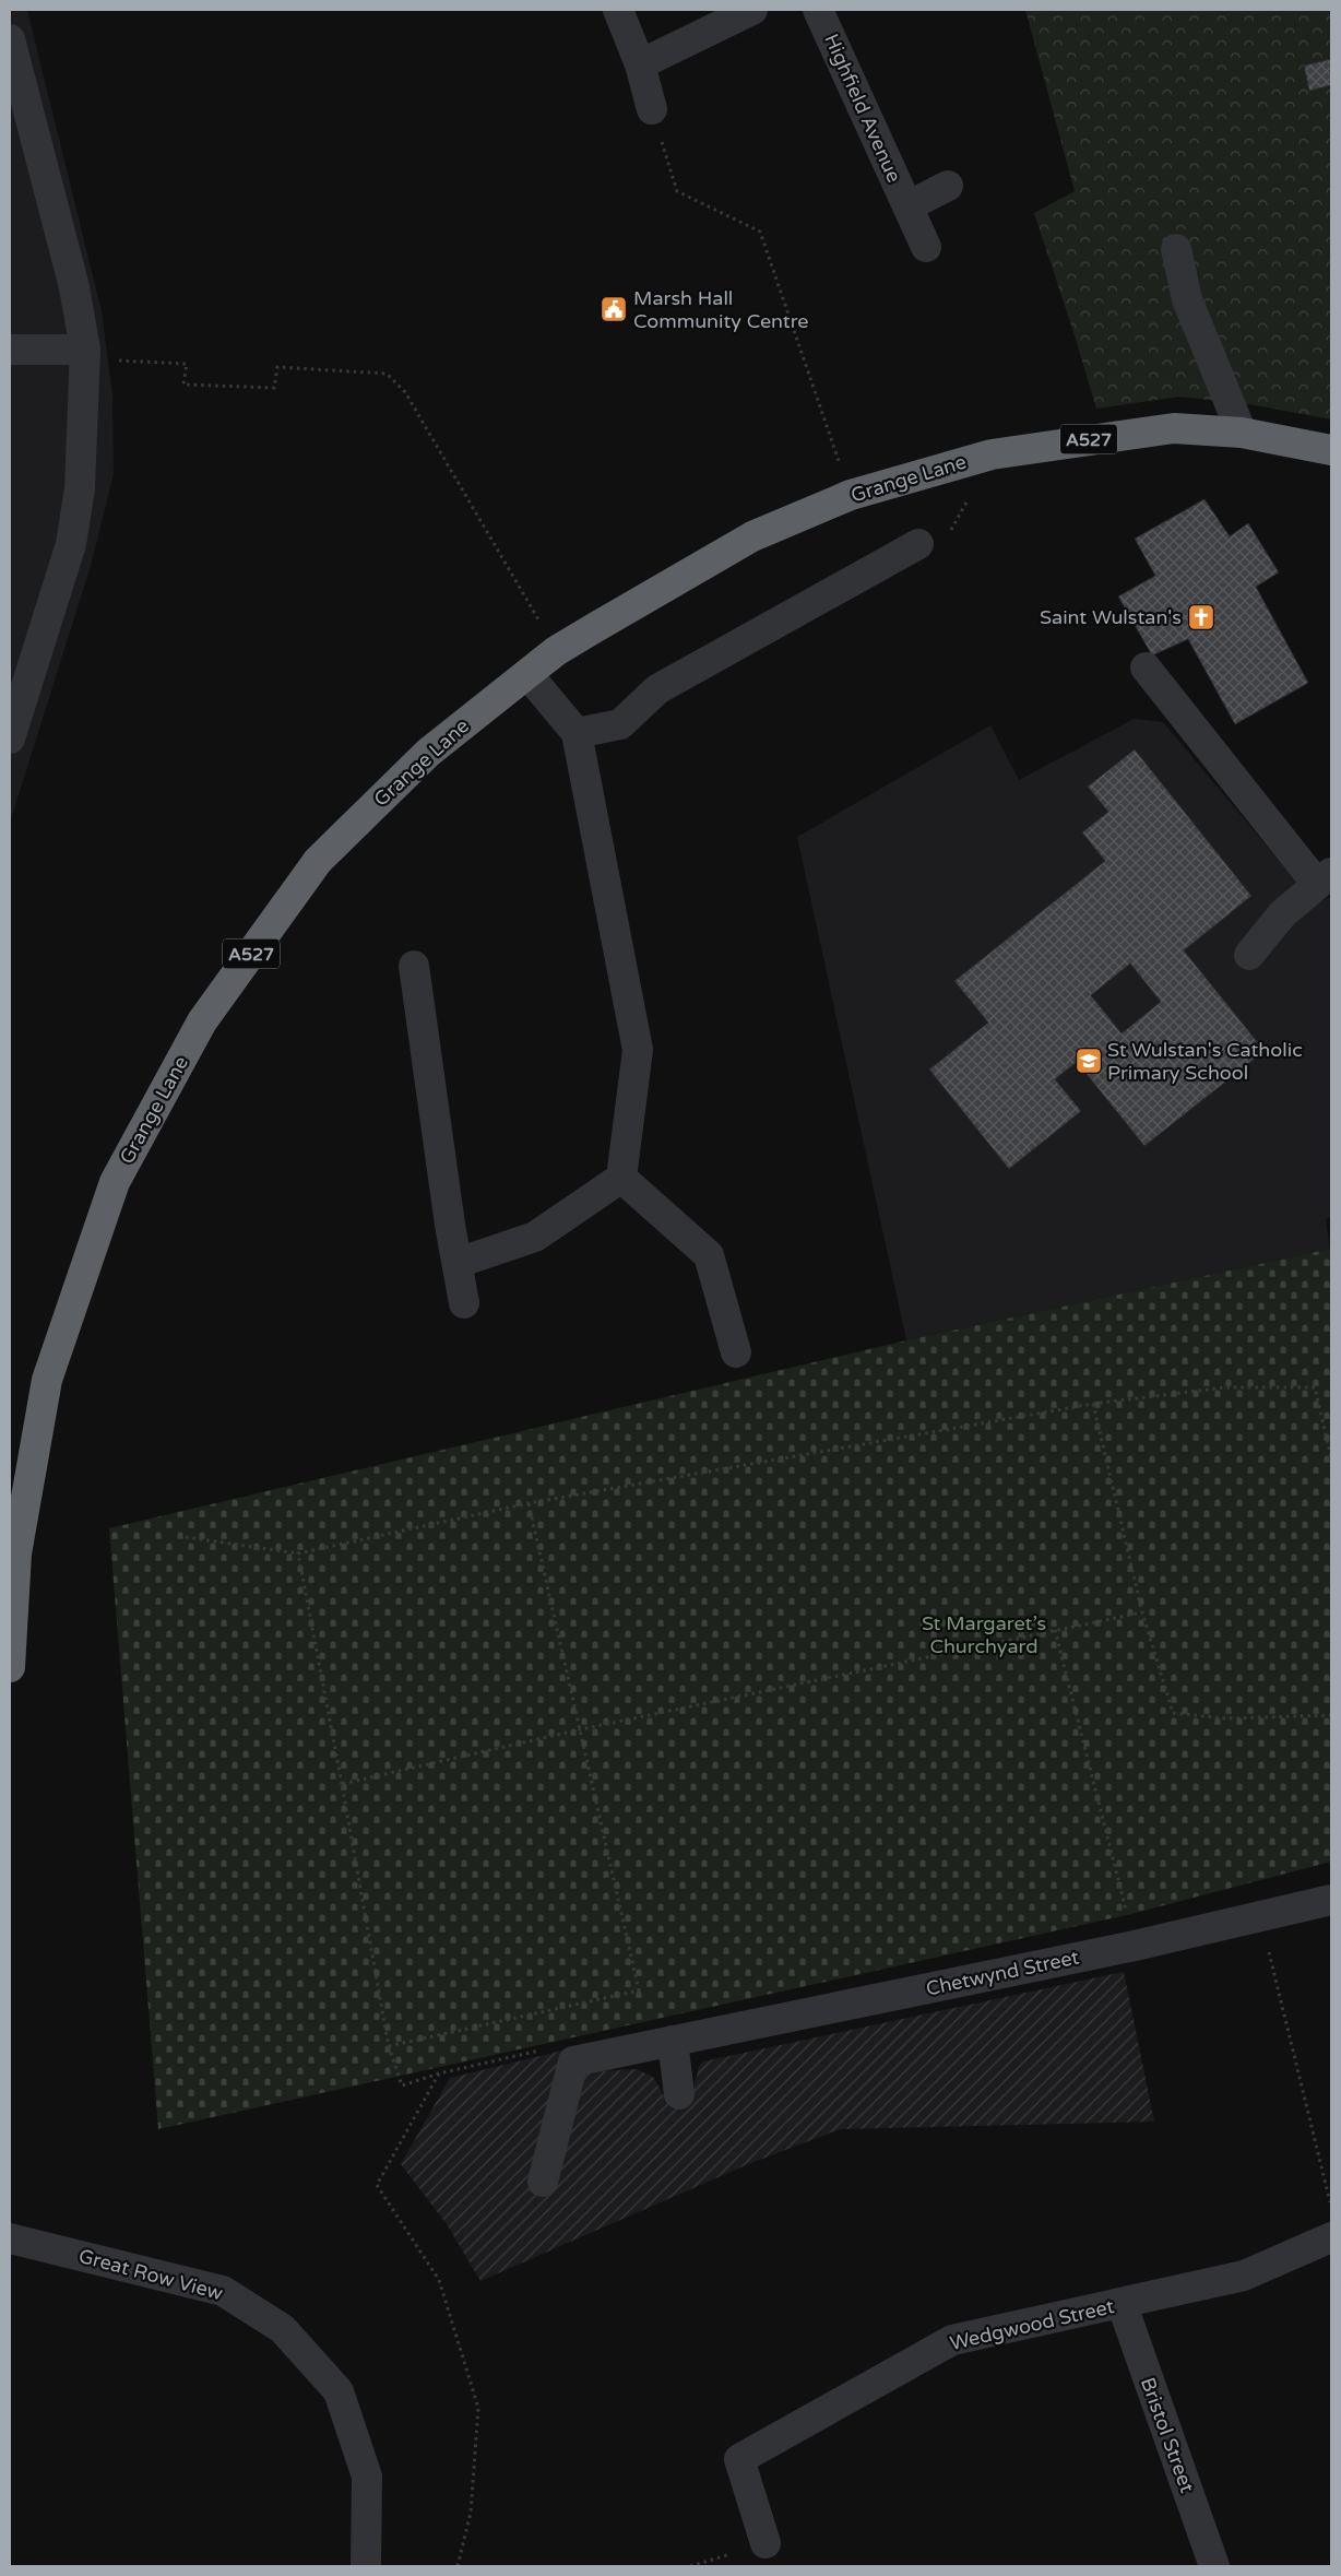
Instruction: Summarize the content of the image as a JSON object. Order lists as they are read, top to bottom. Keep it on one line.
{"streets":{"highway":["A527","Grange Lane"],"street":["Highfield Avenue","Chetwynd Street","Great Row View","Wedgwood Street","Bristol Street"]},"crossings":[["Wedgwood Street","Bristol Street"]],"parks":["St Margaret’s Churchyard"],"places":{"public building":["Marsh Hall Community Centre"],"church":["Saint Wulstan's"],"school or university":["St Wulstan's Catholic Primary School"]}}
